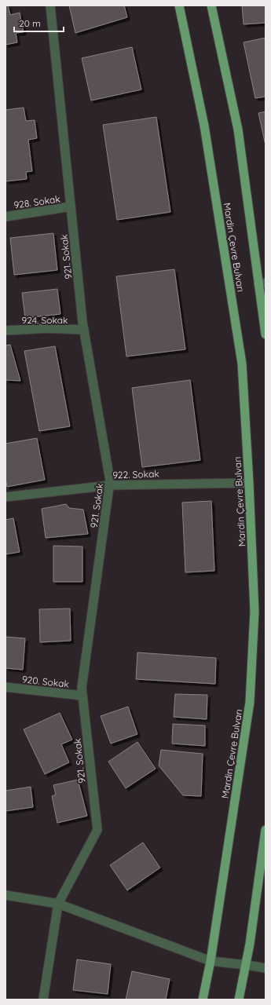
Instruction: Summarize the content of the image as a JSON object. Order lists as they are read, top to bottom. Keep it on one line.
{"streets":{"main road":["Mardin Çevre Bulvarı"],"street":["928. Sokak","921. Sokak","924. Sokak","922. Sokak","920. Sokak"]},"crossings":[["928. Sokak","921. Sokak"],["Mardin Çevre Bulvarı","922. Sokak"],["921. Sokak","924. Sokak"],["921. Sokak","922. Sokak"],["921. Sokak","920. Sokak"]],"scale_bar":"20 m"}
